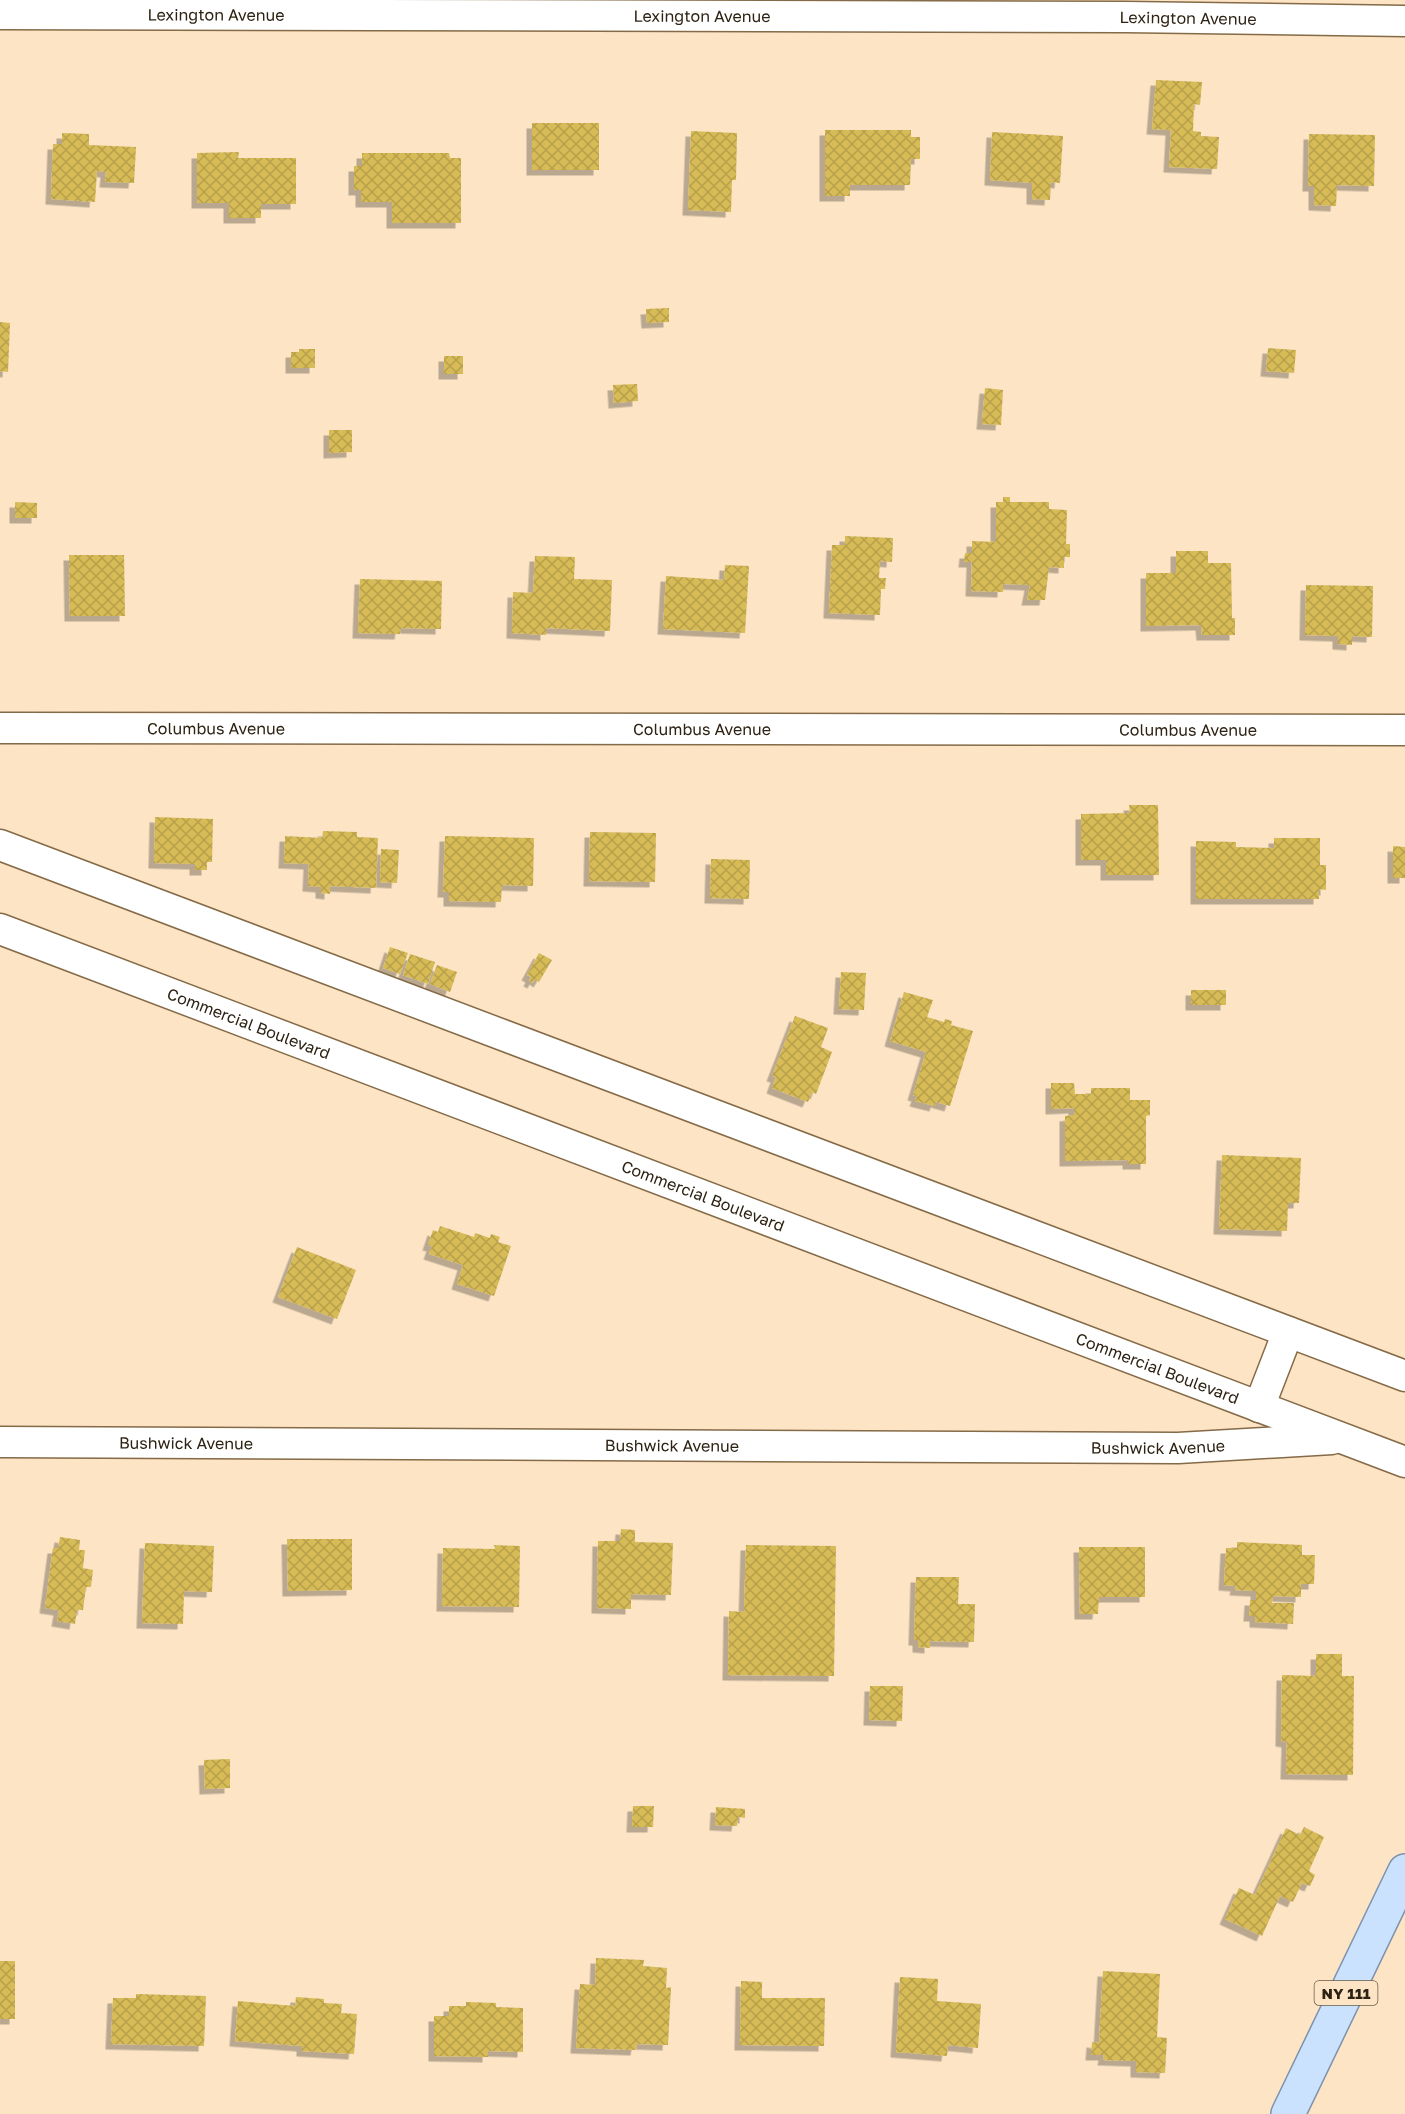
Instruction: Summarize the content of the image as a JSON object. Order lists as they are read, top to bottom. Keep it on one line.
{"streets":{"main road":["NY 111"],"street":["Lexington Avenue","Columbus Avenue","Commercial Boulevard","Bushwick Avenue"]},"crossings":[["Commercial Boulevard","Bushwick Avenue"]]}
